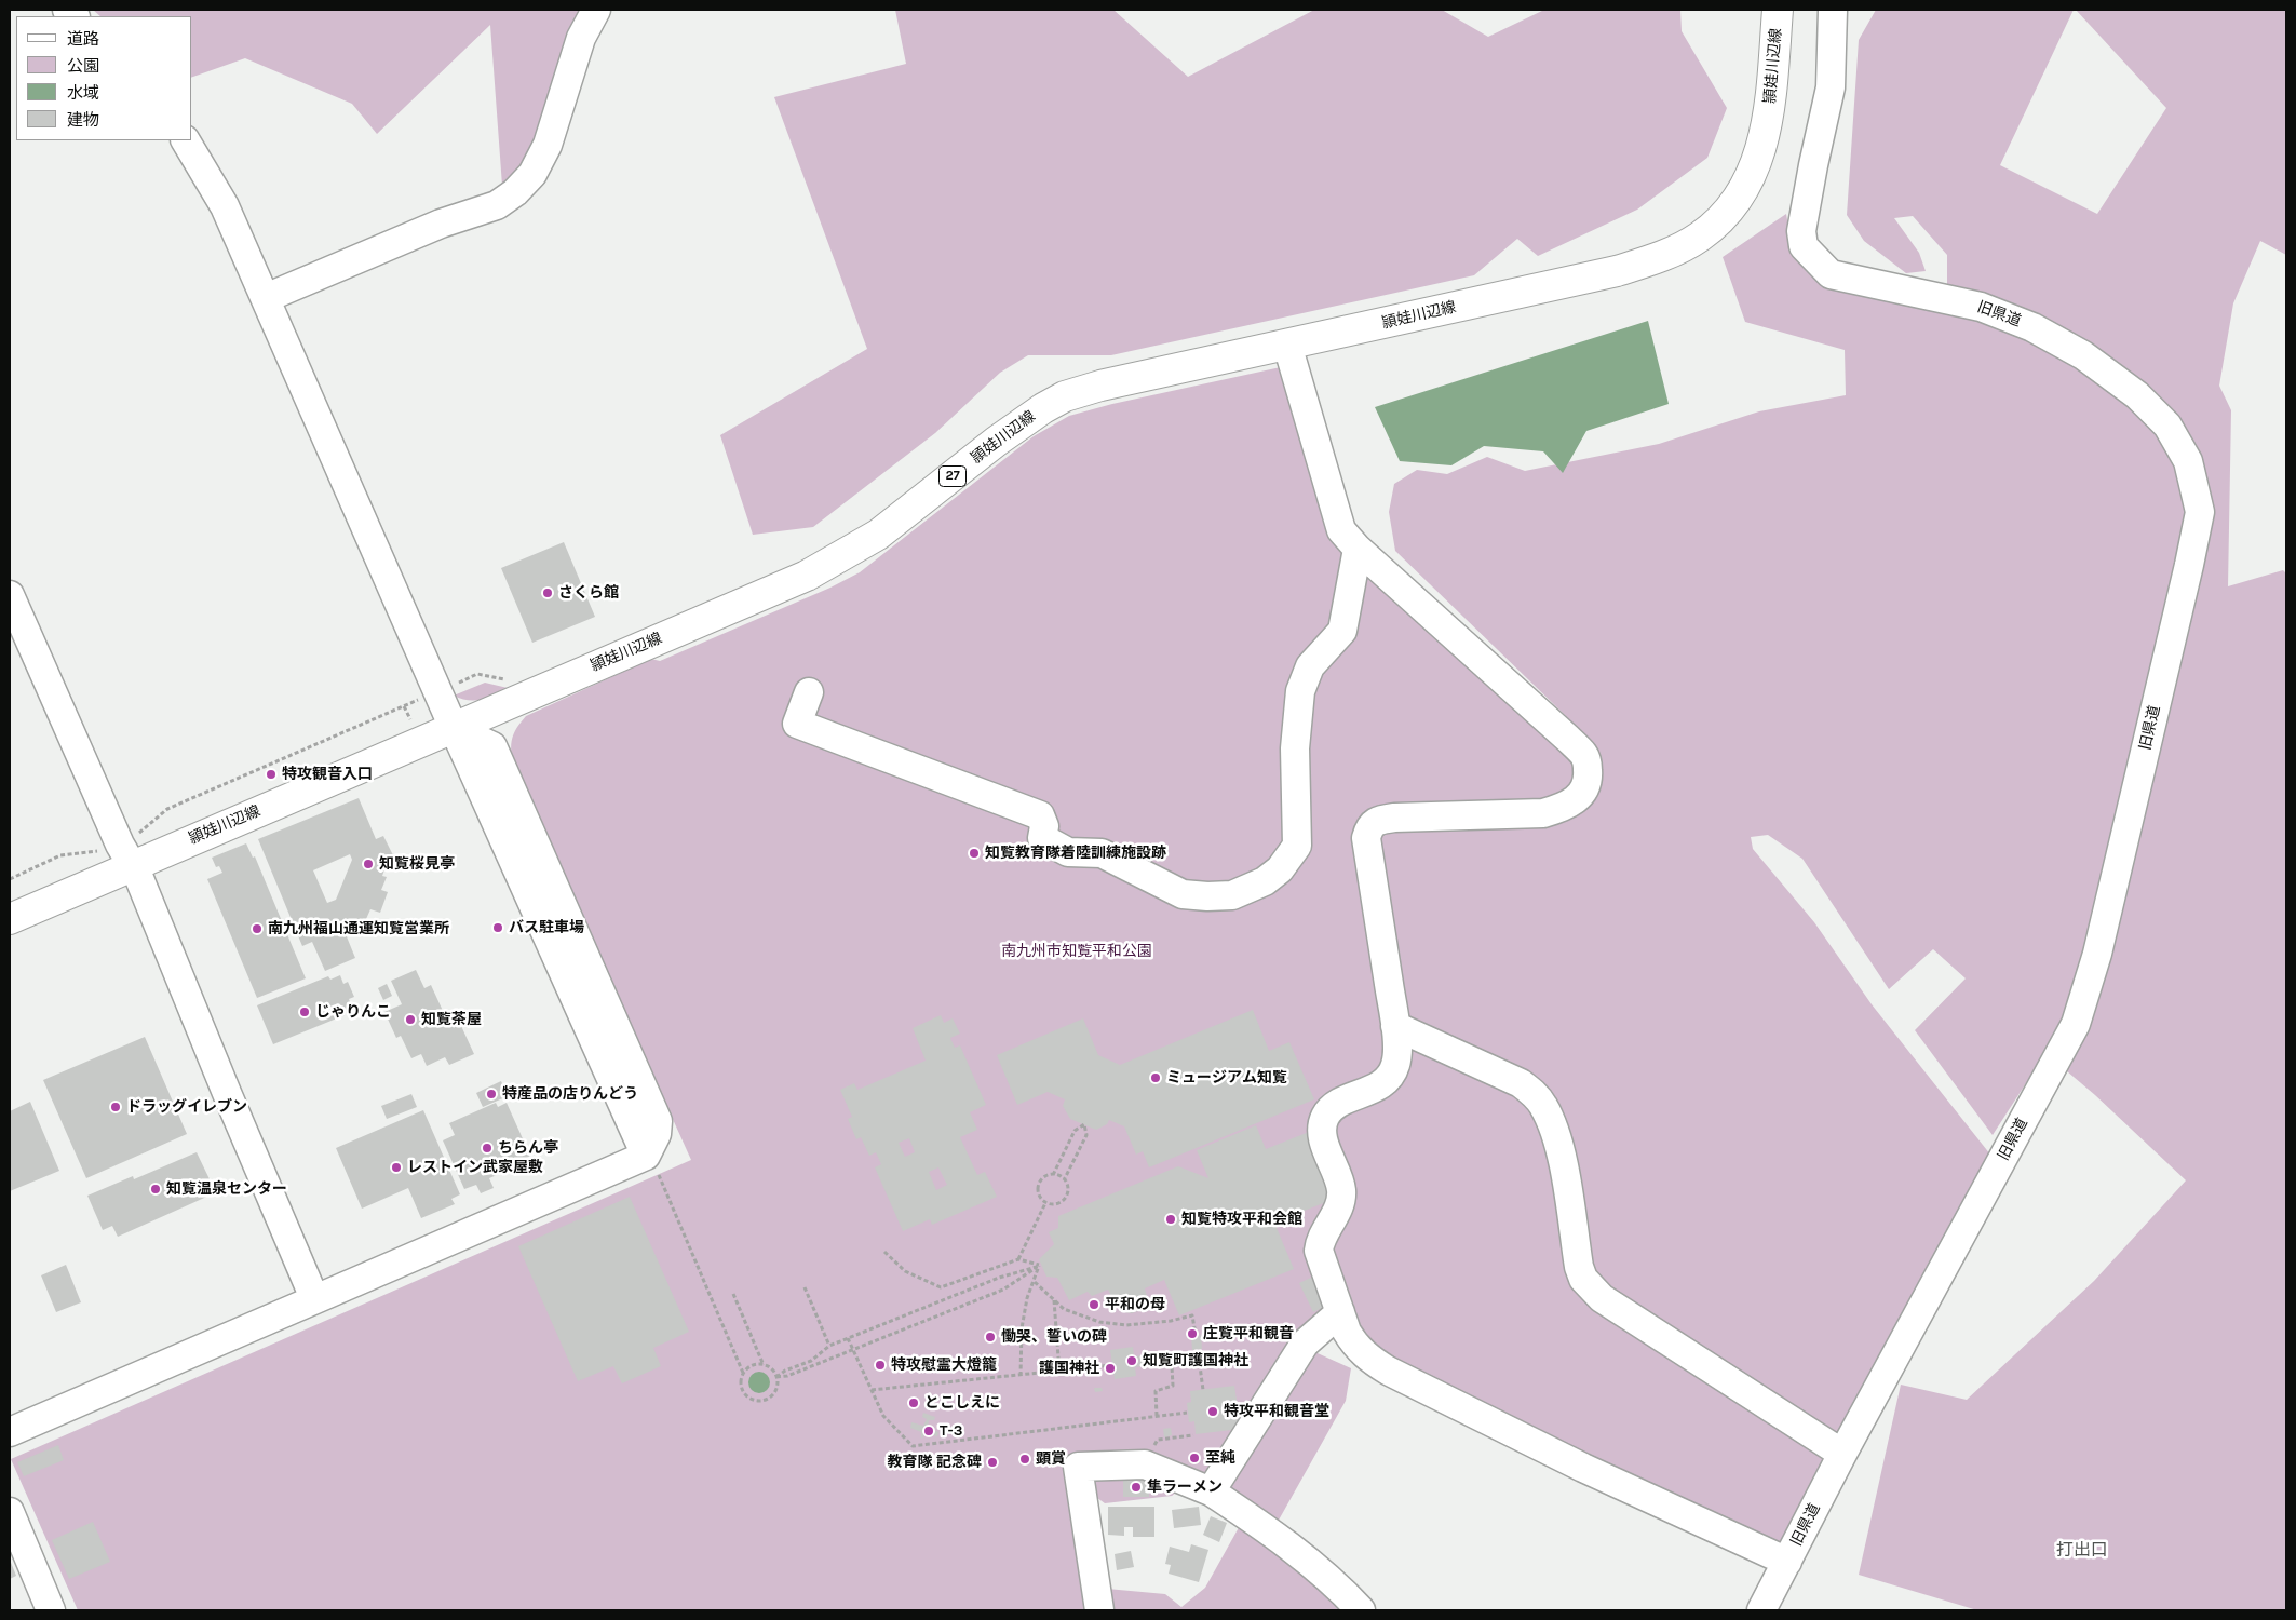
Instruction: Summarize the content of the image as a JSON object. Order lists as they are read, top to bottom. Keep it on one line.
{"streets":{"main road":["頴娃川辺線","27"],"street":["旧県道"]},"districts":["打出口"],"parks":["南九州市知覧平和公園"],"places":["さくら館","特攻観音入口","知覧教育隊着陸訓練施設跡","知覧桜見亭","バス駐車場","南九州福山通運知覧営業所","じゃりんこ","知覧茶屋","ミュージアム知覧","特産品の店りんどう","ドラッグイレブン","ちらん亭","レストイン武家屋敷","知覧温泉センター","知覧特攻平和会館","平和の母","庄覧平和観音","慟哭、誓いの碑","知覧町護国神社","特攻慰霊大燈籠","護国神社","とこしえに","特攻平和観音堂","T-3","至純","顕賞","教育隊 記念碑","隼ラーメン"],"legend":["道路","公園","水域","建物"]}
